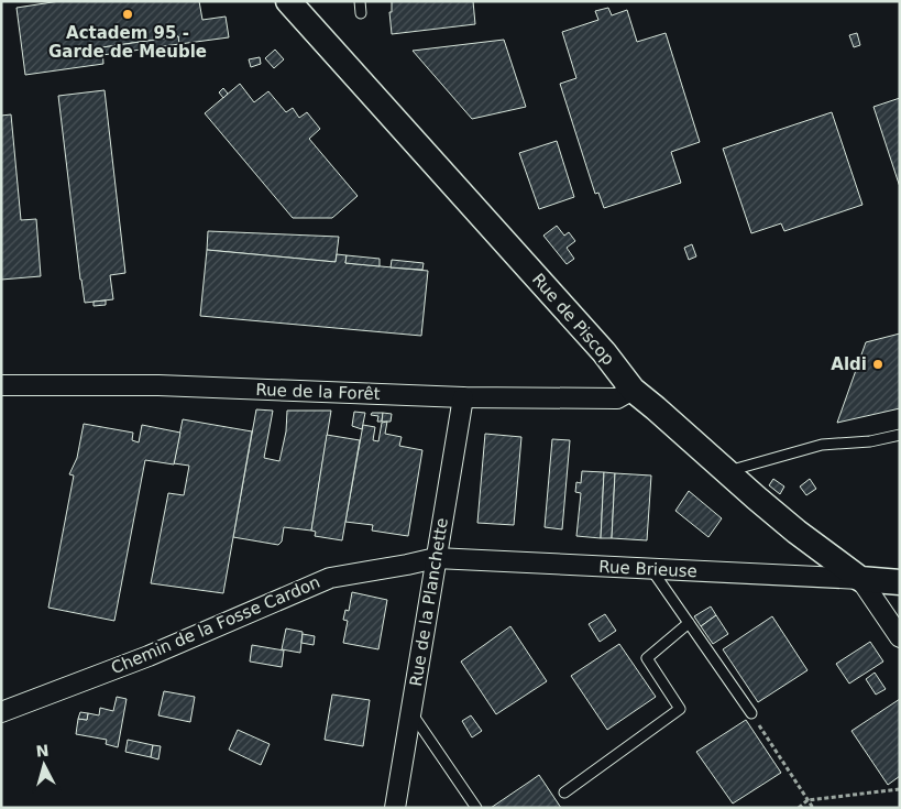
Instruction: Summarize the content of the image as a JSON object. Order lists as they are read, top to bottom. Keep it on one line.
{"streets":{"street":["Rue de Piscop","Rue de la Forêt","Rue Brieuse","Rue de la Planchette","Chemin de la Fosse Cardon"]},"crossings":[["Rue de Piscop","Rue de la Forêt"],["Rue de Piscop","Rue Brieuse"],["Rue de la Forêt","Rue de la Planchette"],["Rue Brieuse","Rue de la Planchette"],["Rue Brieuse","Chemin de la Fosse Cardon"],["Rue de la Planchette","Chemin de la Fosse Cardon"]],"places":["Actadem 95 - Garde de Meuble","Aldi"],"north":"top"}
